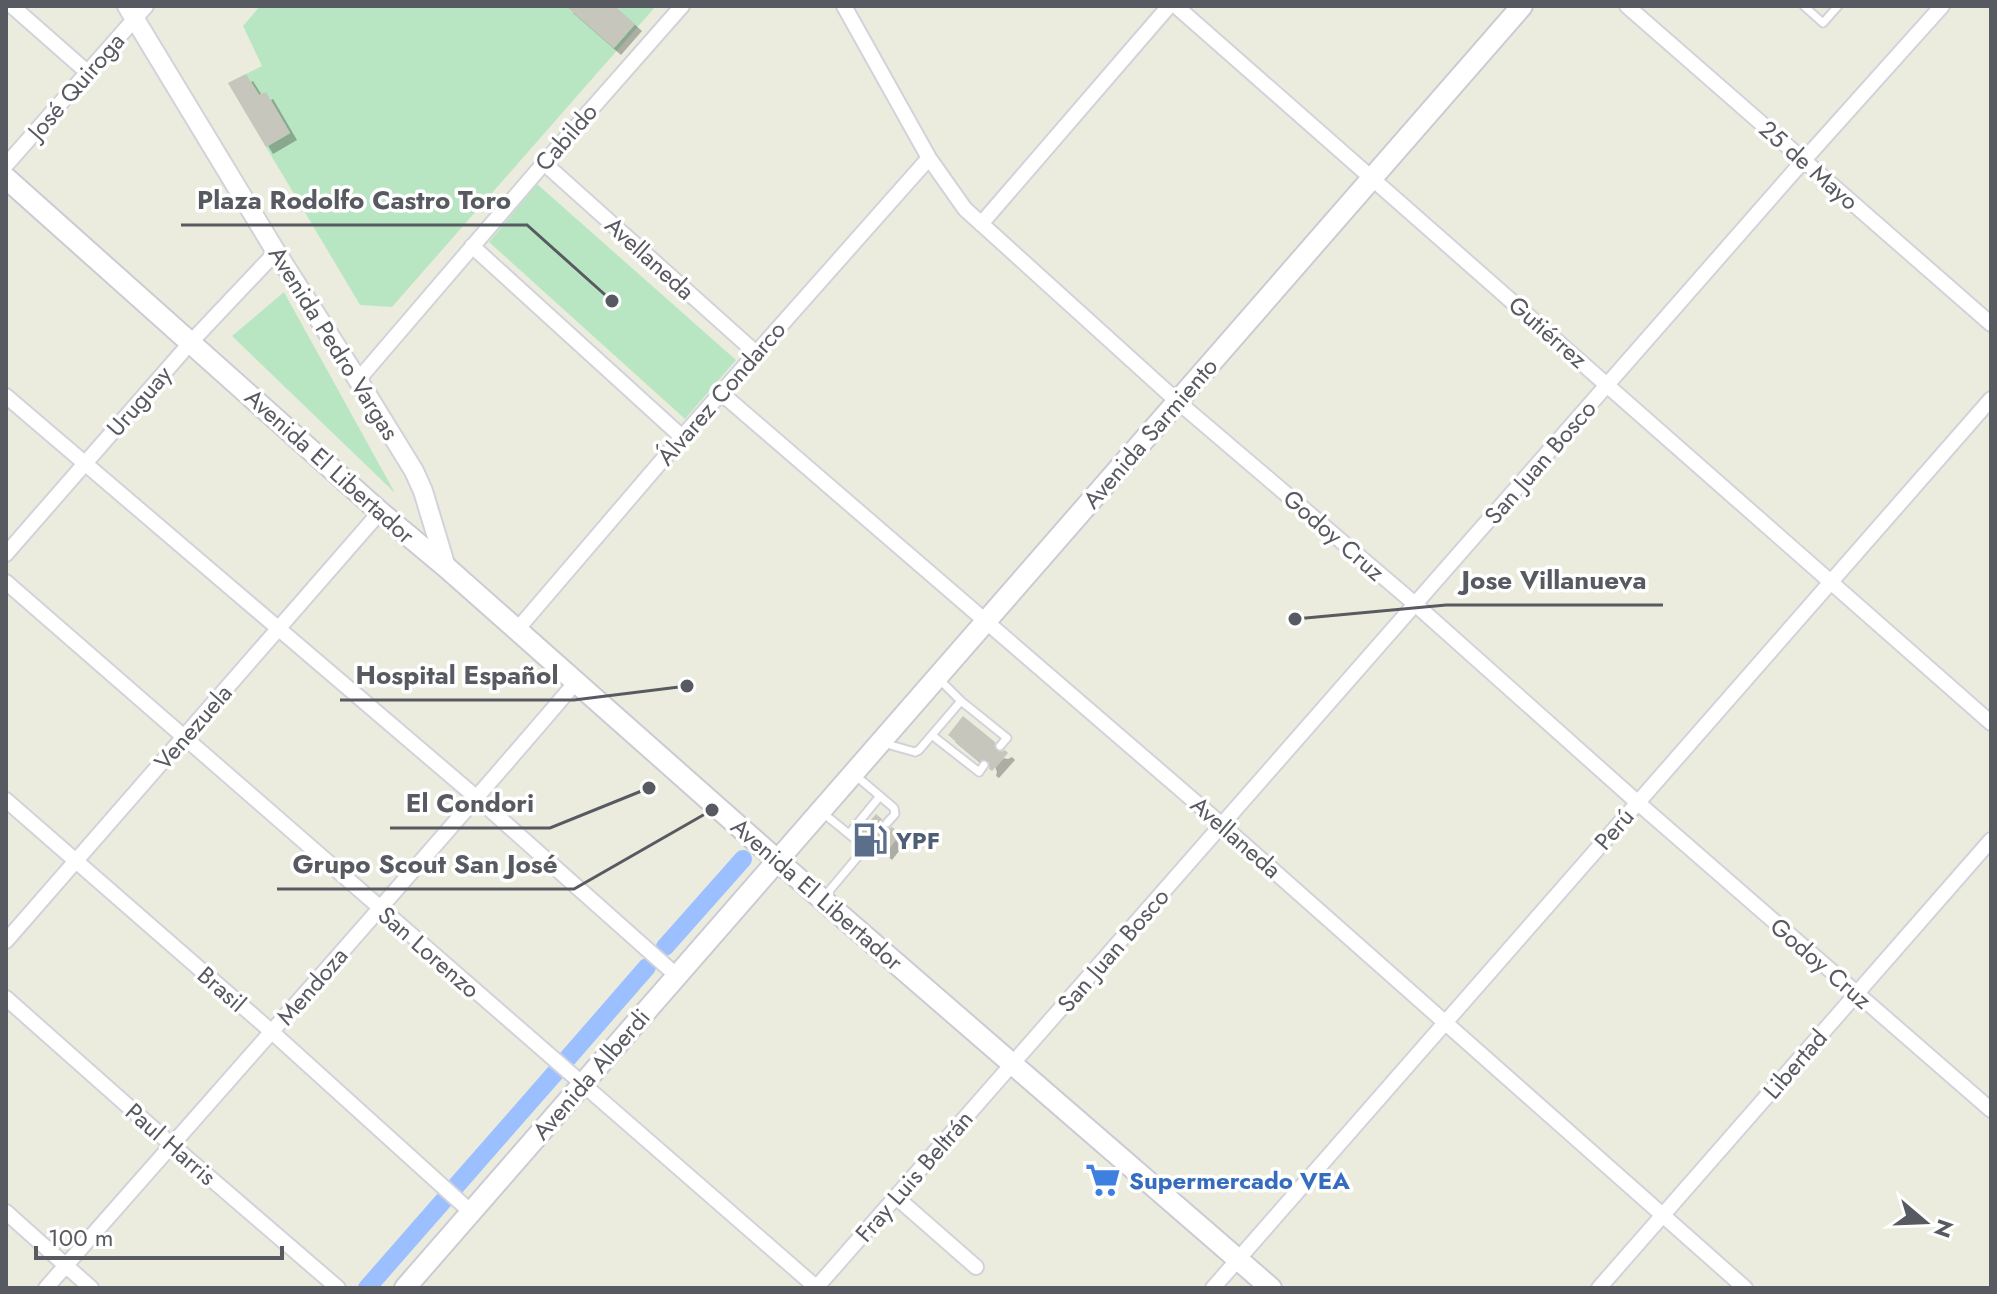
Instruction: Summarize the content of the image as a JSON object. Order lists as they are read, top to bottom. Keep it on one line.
{"streets":{"main road":["Avenida Sarmiento","Avenida El Libertador","Avenida Alberdi"],"street":["José Quiroga","Cabildo","25 de Mayo","Avellaneda","Gutiérrez","Avenida Pedro Vargas","Álvarez Condarco","Uruguay","San Juan Bosco","Godoy Cruz","Venezuela","Perú","San Lorenzo","Mendoza","Brasil","Libertad","Paul Harris","Fray Luis Beltrán"]},"crossings":[["José Quiroga","Avenida Pedro Vargas"],["Cabildo","Avellaneda"],["Cabildo","Avenida Pedro Vargas"],["25 de Mayo","San Juan Bosco"],["Avellaneda","Álvarez Condarco"],["Avellaneda","Avenida Sarmiento"],["Avellaneda","San Juan Bosco"],["Avellaneda","Perú"],["Avellaneda","Libertad"],["Gutiérrez","Avenida Sarmiento"],["Gutiérrez","San Juan Bosco"],["Gutiérrez","Perú"],["Avenida Pedro Vargas","Uruguay"],["Avenida Pedro Vargas","Avenida El Libertador"],["Álvarez Condarco","Avenida El Libertador"],["Álvarez Condarco","Godoy Cruz"],["Uruguay","Avenida El Libertador"],["Avenida Sarmiento","Avenida El Libertador"],["Avenida Sarmiento","Godoy Cruz"],["Avenida Sarmiento","Avenida Alberdi"],["San Juan Bosco","Avenida El Libertador"],["San Juan Bosco","Godoy Cruz"],["San Juan Bosco","Fray Luis Beltrán"],["Avenida El Libertador","Venezuela"],["Avenida El Libertador","Perú"],["Avenida El Libertador","Mendoza"],["Avenida El Libertador","Avenida Alberdi"],["Avenida El Libertador","Fray Luis Beltrán"],["Godoy Cruz","Perú"],["Godoy Cruz","Libertad"],["Venezuela","San Lorenzo"],["Venezuela","Brasil"],["San Lorenzo","Mendoza"],["San Lorenzo","Avenida Alberdi"],["San Lorenzo","Fray Luis Beltrán"],["Mendoza","Brasil"],["Mendoza","Paul Harris"],["Brasil","Avenida Alberdi"]],"places":{"other":["Plaza Rodolfo Castro Toro","Jose Villanueva","Hospital Español","El Condori","Grupo Scout San José"],"fuel station":["YPF"],"supermarket":["Supermercado VEA"]},"scale_bar":"100 m","north":"right"}
